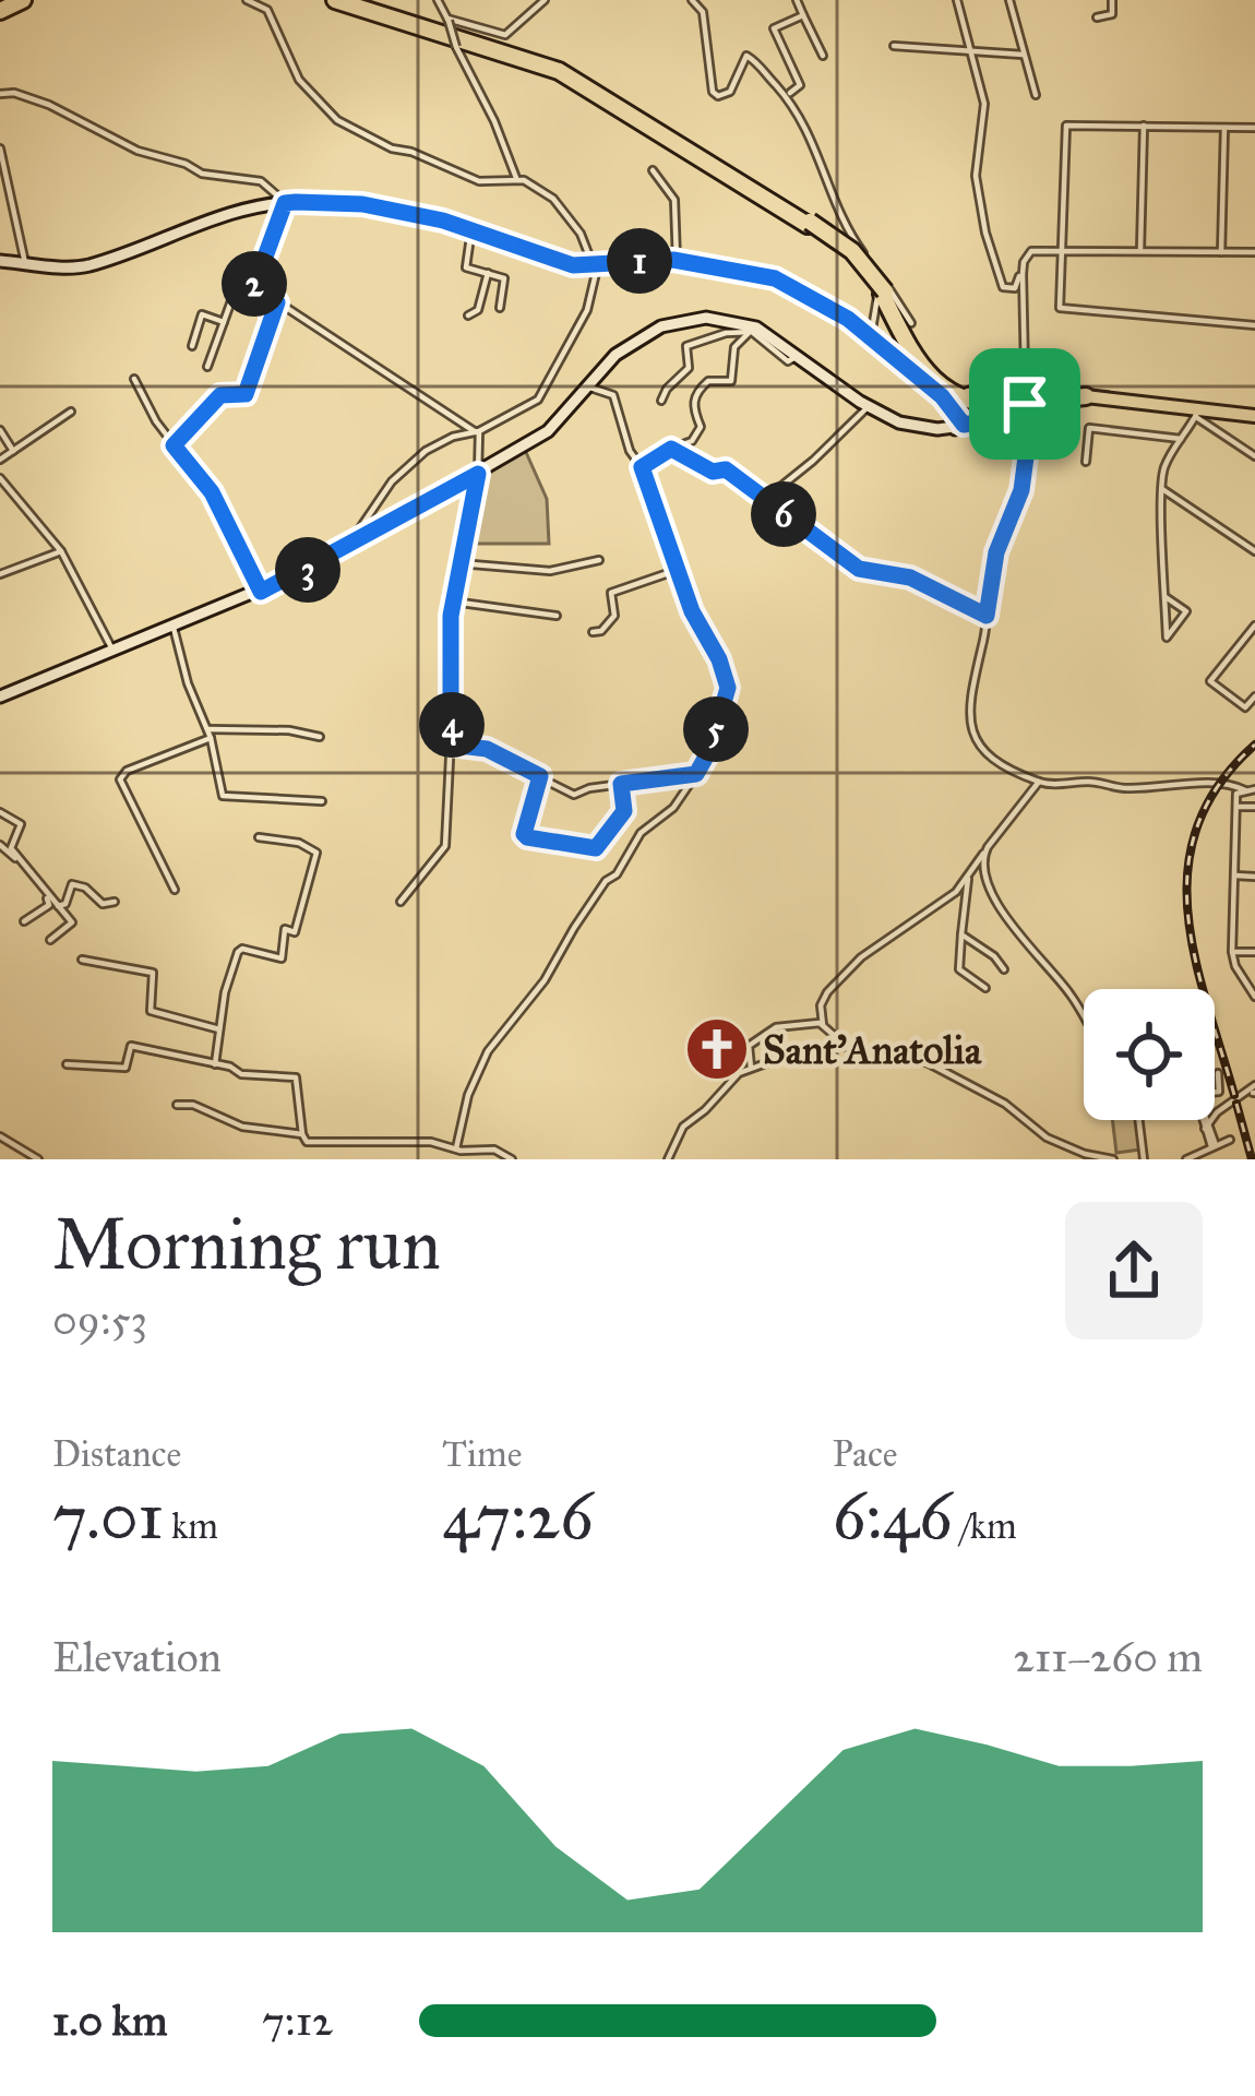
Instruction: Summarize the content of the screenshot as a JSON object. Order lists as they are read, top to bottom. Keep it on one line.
{"places":{"church":["Sant'Anatolia"]},"page":{"pins":["1","2","6","3","4","5"],"heading":["Morning run","09:53"],"stats":[["Distance","7.01 km"],["Time","47:26"],["Pace","6:46 /km"]],"chart":["Elevation","211–260 m"],"list":[{"name":"1.0 km","note":"7:12"}]}}
